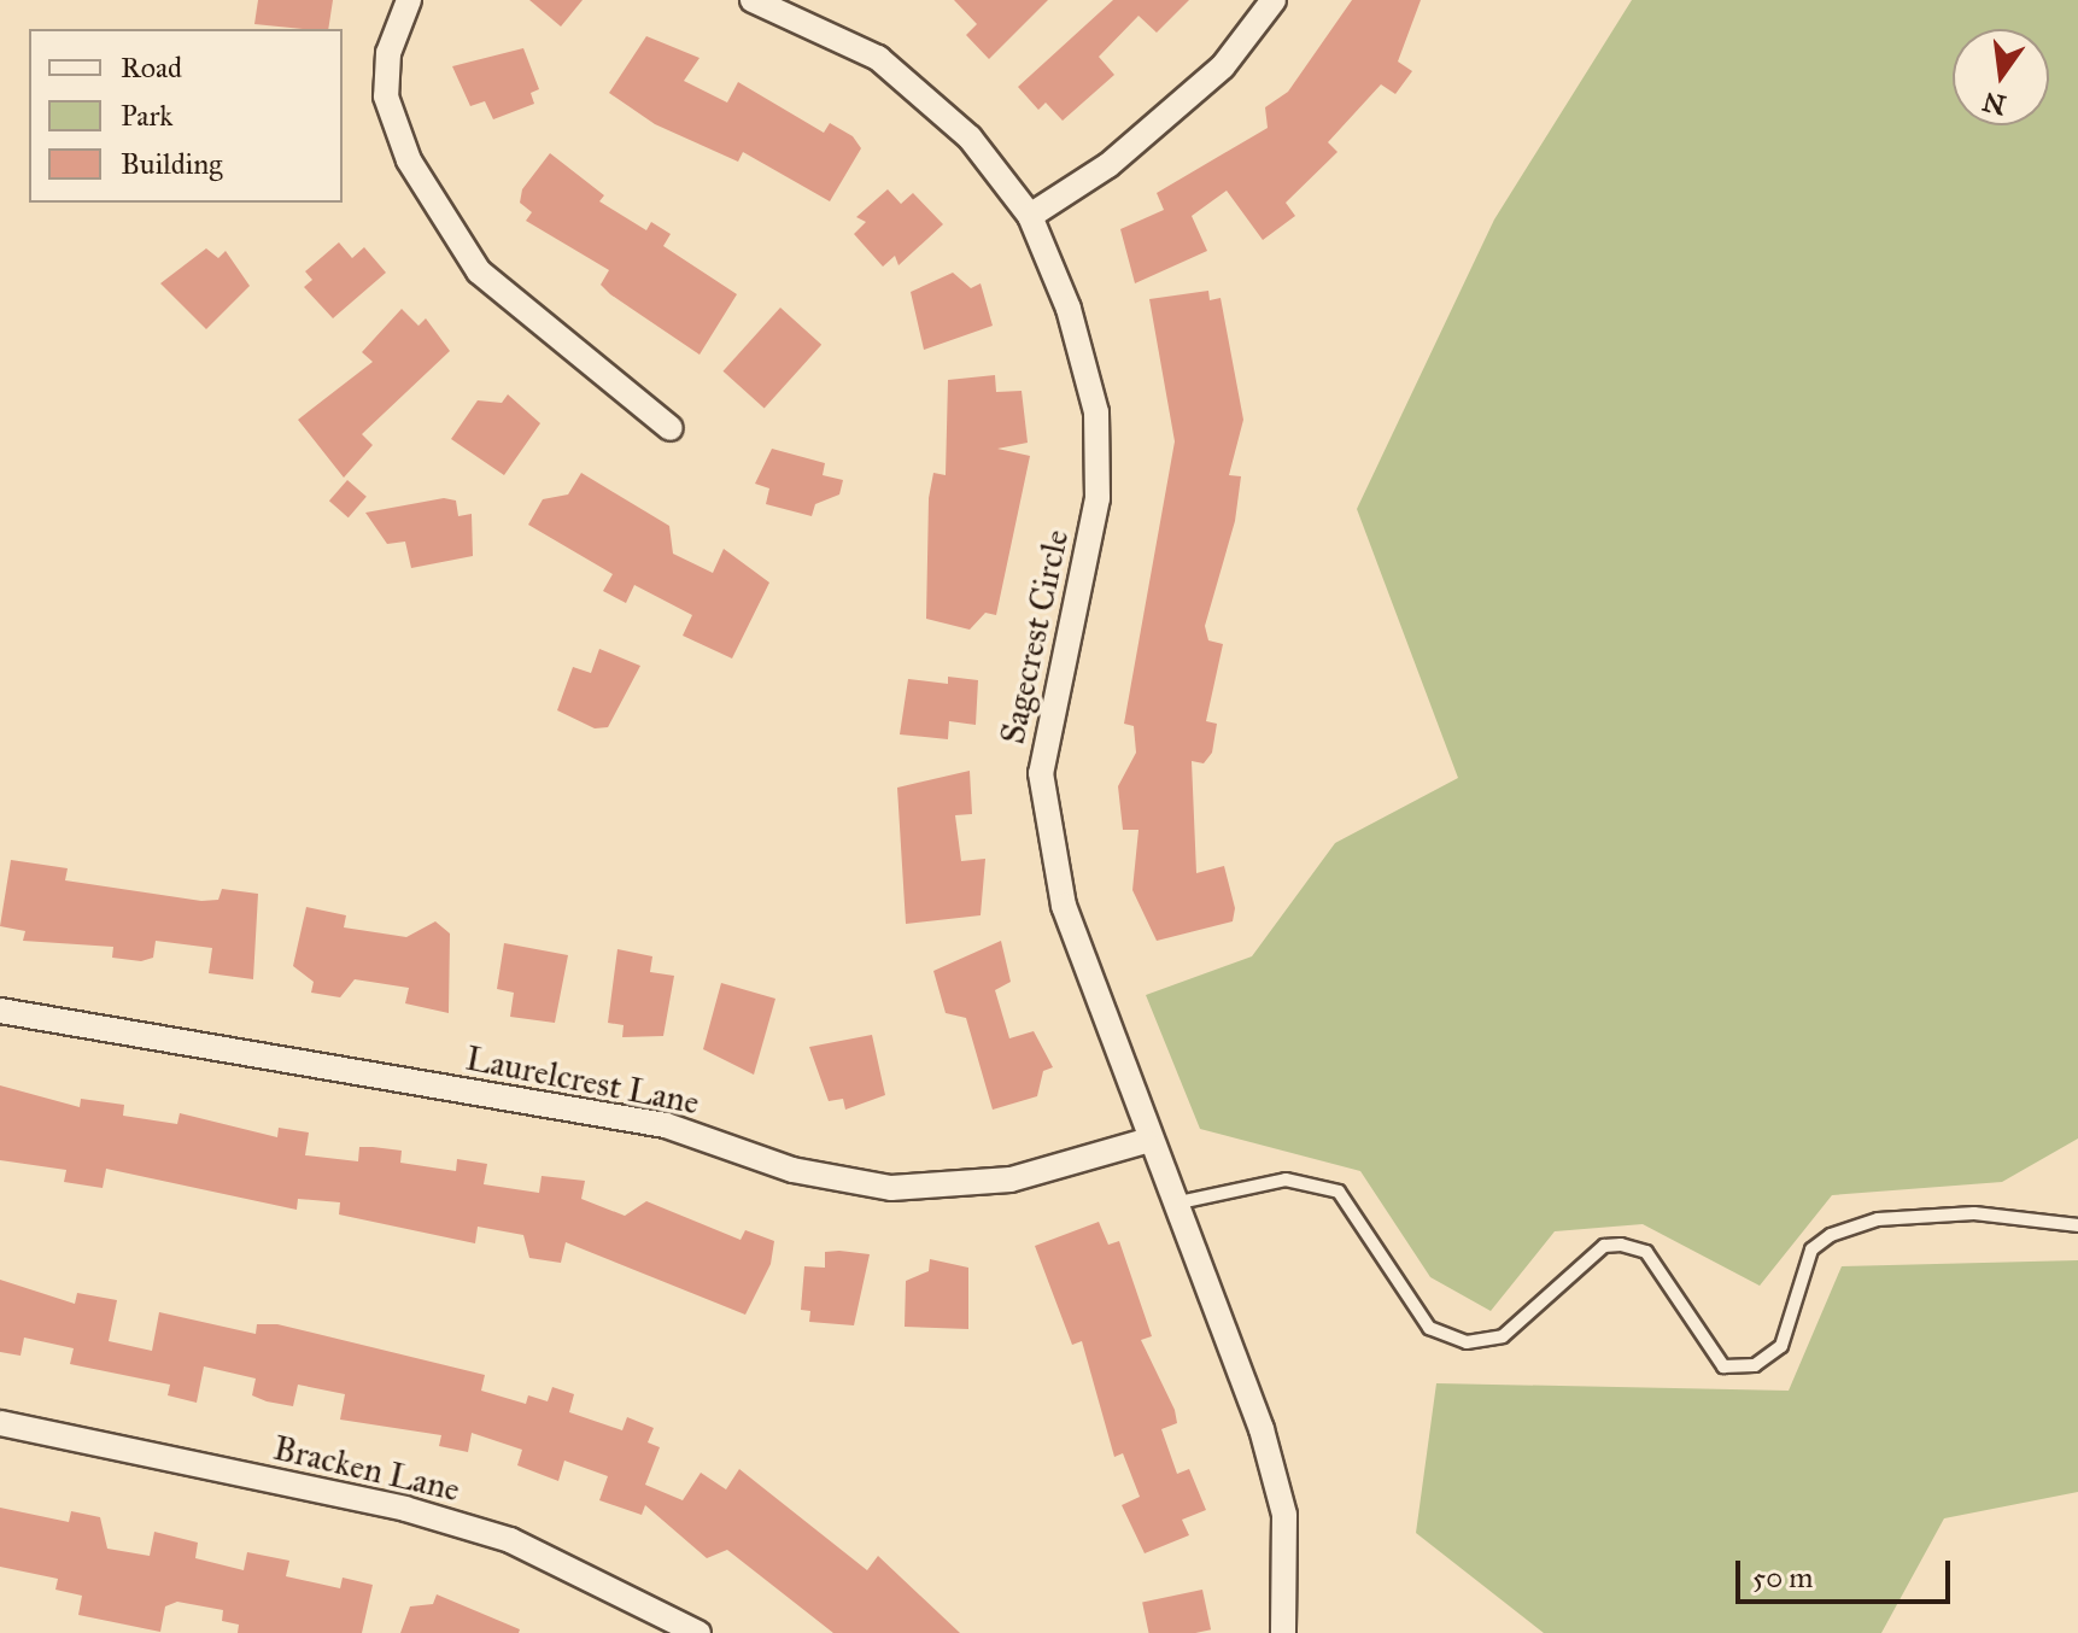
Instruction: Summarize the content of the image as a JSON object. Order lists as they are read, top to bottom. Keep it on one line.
{"streets":{"street":["Sagecrest Circle","Laurelcrest Lane","Bracken Lane"]},"crossings":[["Sagecrest Circle","Laurelcrest Lane"]],"legend":["Road","Park","Building"],"scale_bar":"50 m","north":"bottom"}
